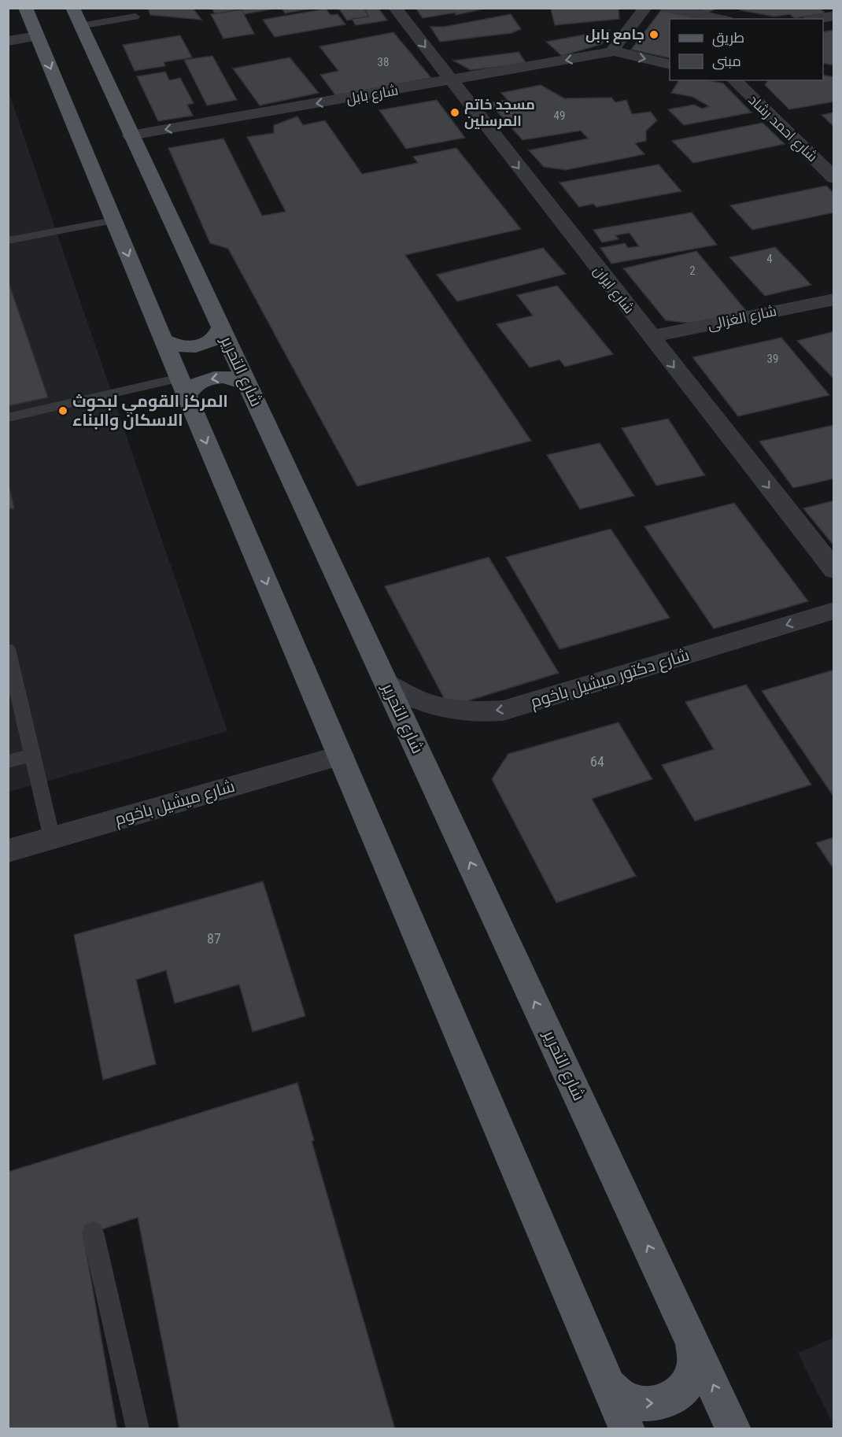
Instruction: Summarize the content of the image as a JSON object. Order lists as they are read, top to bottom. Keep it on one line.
{"streets":{"main road":["شارع التحرير"],"street":["شارع بابل","شارع احمد رشاد","شارع ايران","شارع الغزالى","شارع دكتور ميشيل باخوم","شارع ميشيل باخوم"]},"crossings":[["شارع بابل","شارع ايران"],["شارع بابل","شارع التحرير"],["شارع ايران","شارع الغزالى"],["شارع التحرير","شارع دكتور ميشيل باخوم"]],"one_way":["شارع بابل","شارع ايران","شارع دكتور ميشيل باخوم"],"places":["جامع بابل","مسجد خاتم المرسلين","المركز القومي لبحوث الاسكان والبناء"],"house_numbers":["38","49","4","2","39","64","87"],"legend":["طريق","مبنى"]}
